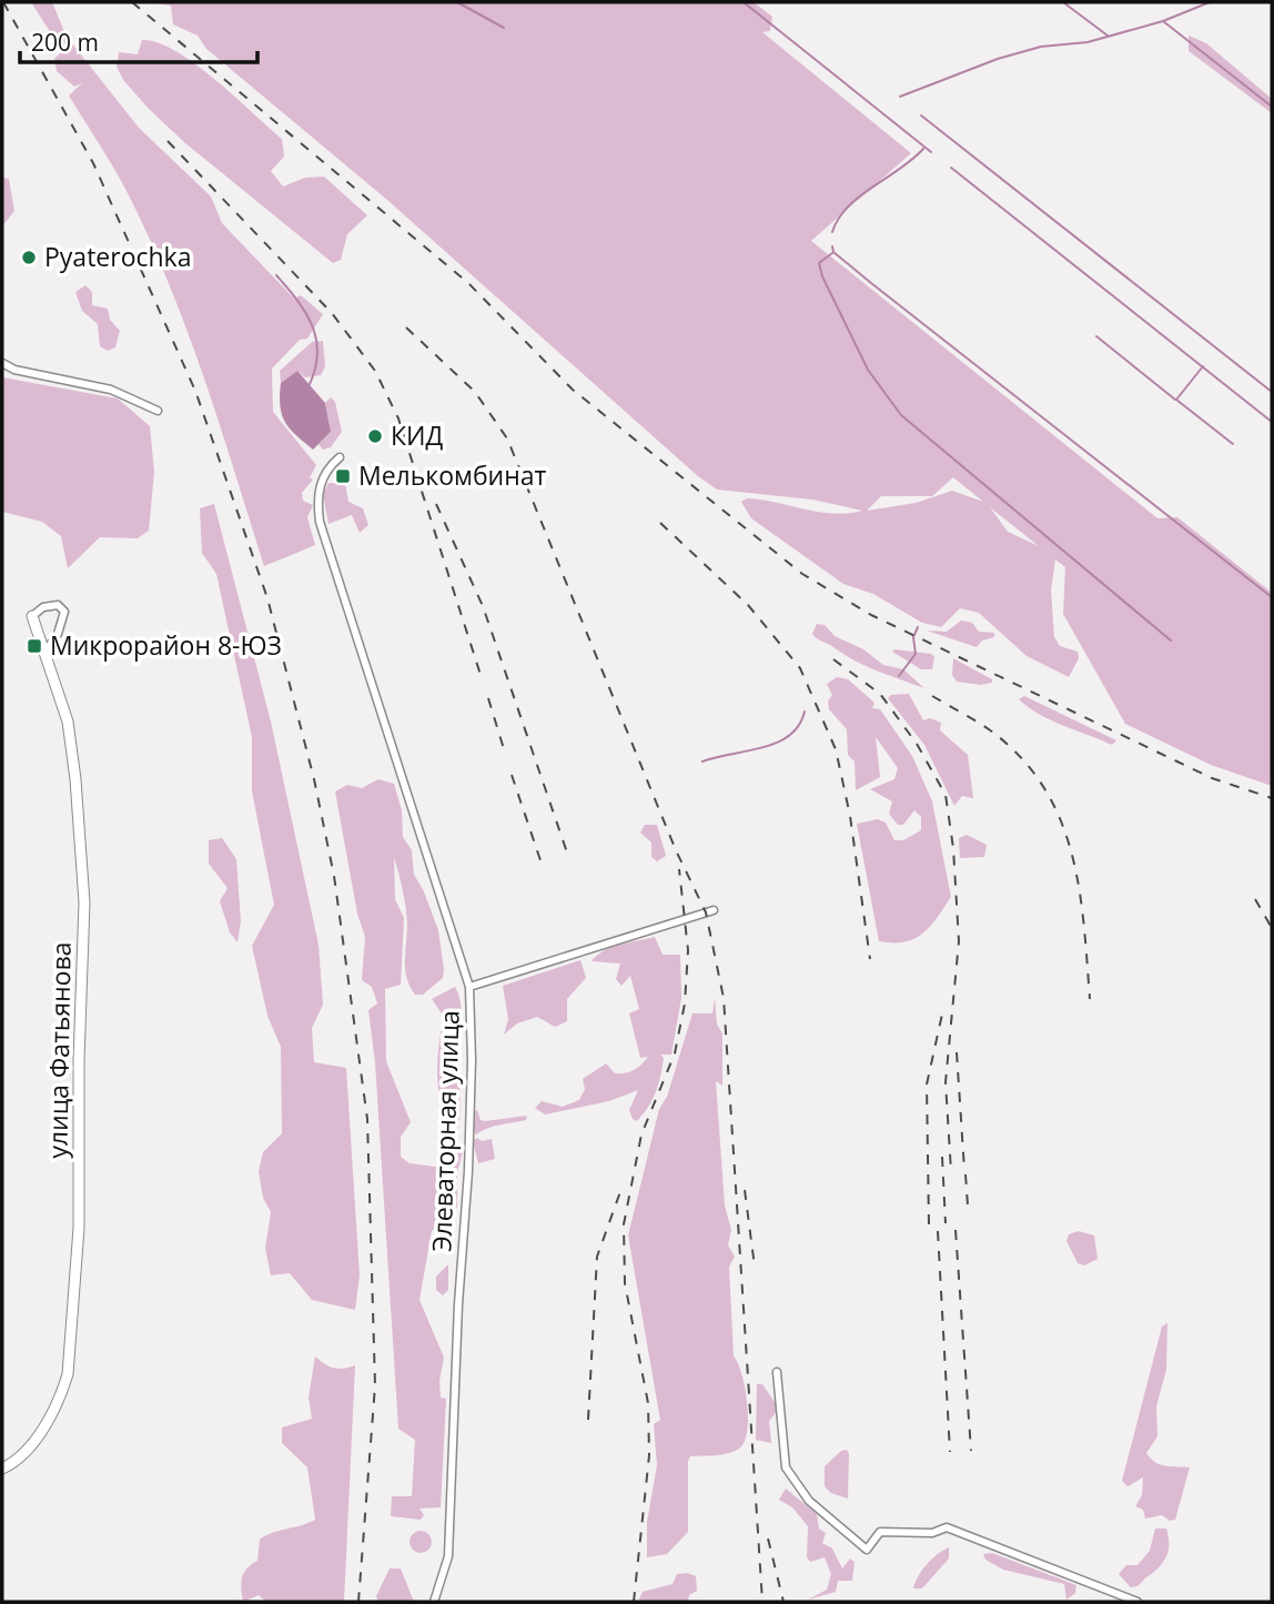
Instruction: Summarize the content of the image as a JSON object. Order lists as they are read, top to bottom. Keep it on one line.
{"streets":{"street":["улица Фатьянова","Элеваторная улица"]},"places":{"other":["Pyaterochka","КИД"],"transit":["Мелькомбинат","Микрорайон 8-ЮЗ"]},"scale_bar":"200 m"}
